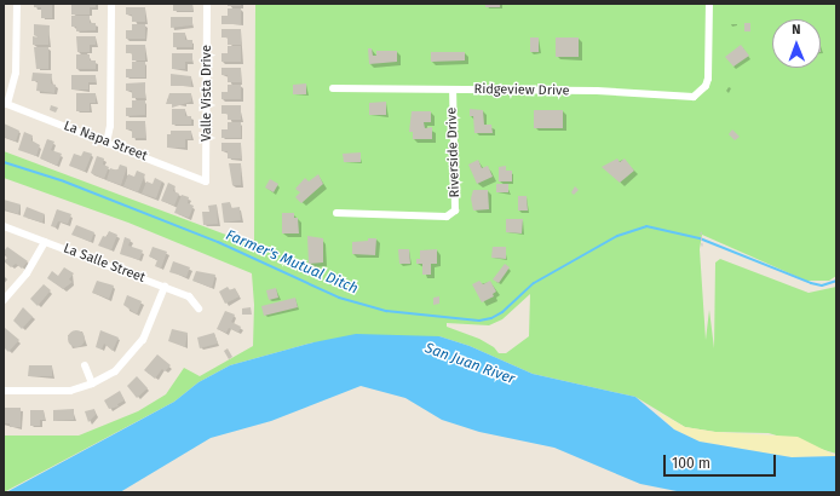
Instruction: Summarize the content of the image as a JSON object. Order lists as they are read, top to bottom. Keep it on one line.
{"streets":{"street":["Ridgeview Drive","Valle Vista Drive","La Napa Street","Riverside Drive","La Salle Street"]},"crossings":[["Ridgeview Drive","Riverside Drive"],["Valle Vista Drive","La Napa Street"]],"water":["Farmer's Mutual Ditch","San Juan River"],"scale_bar":"100 m","north":"top"}
